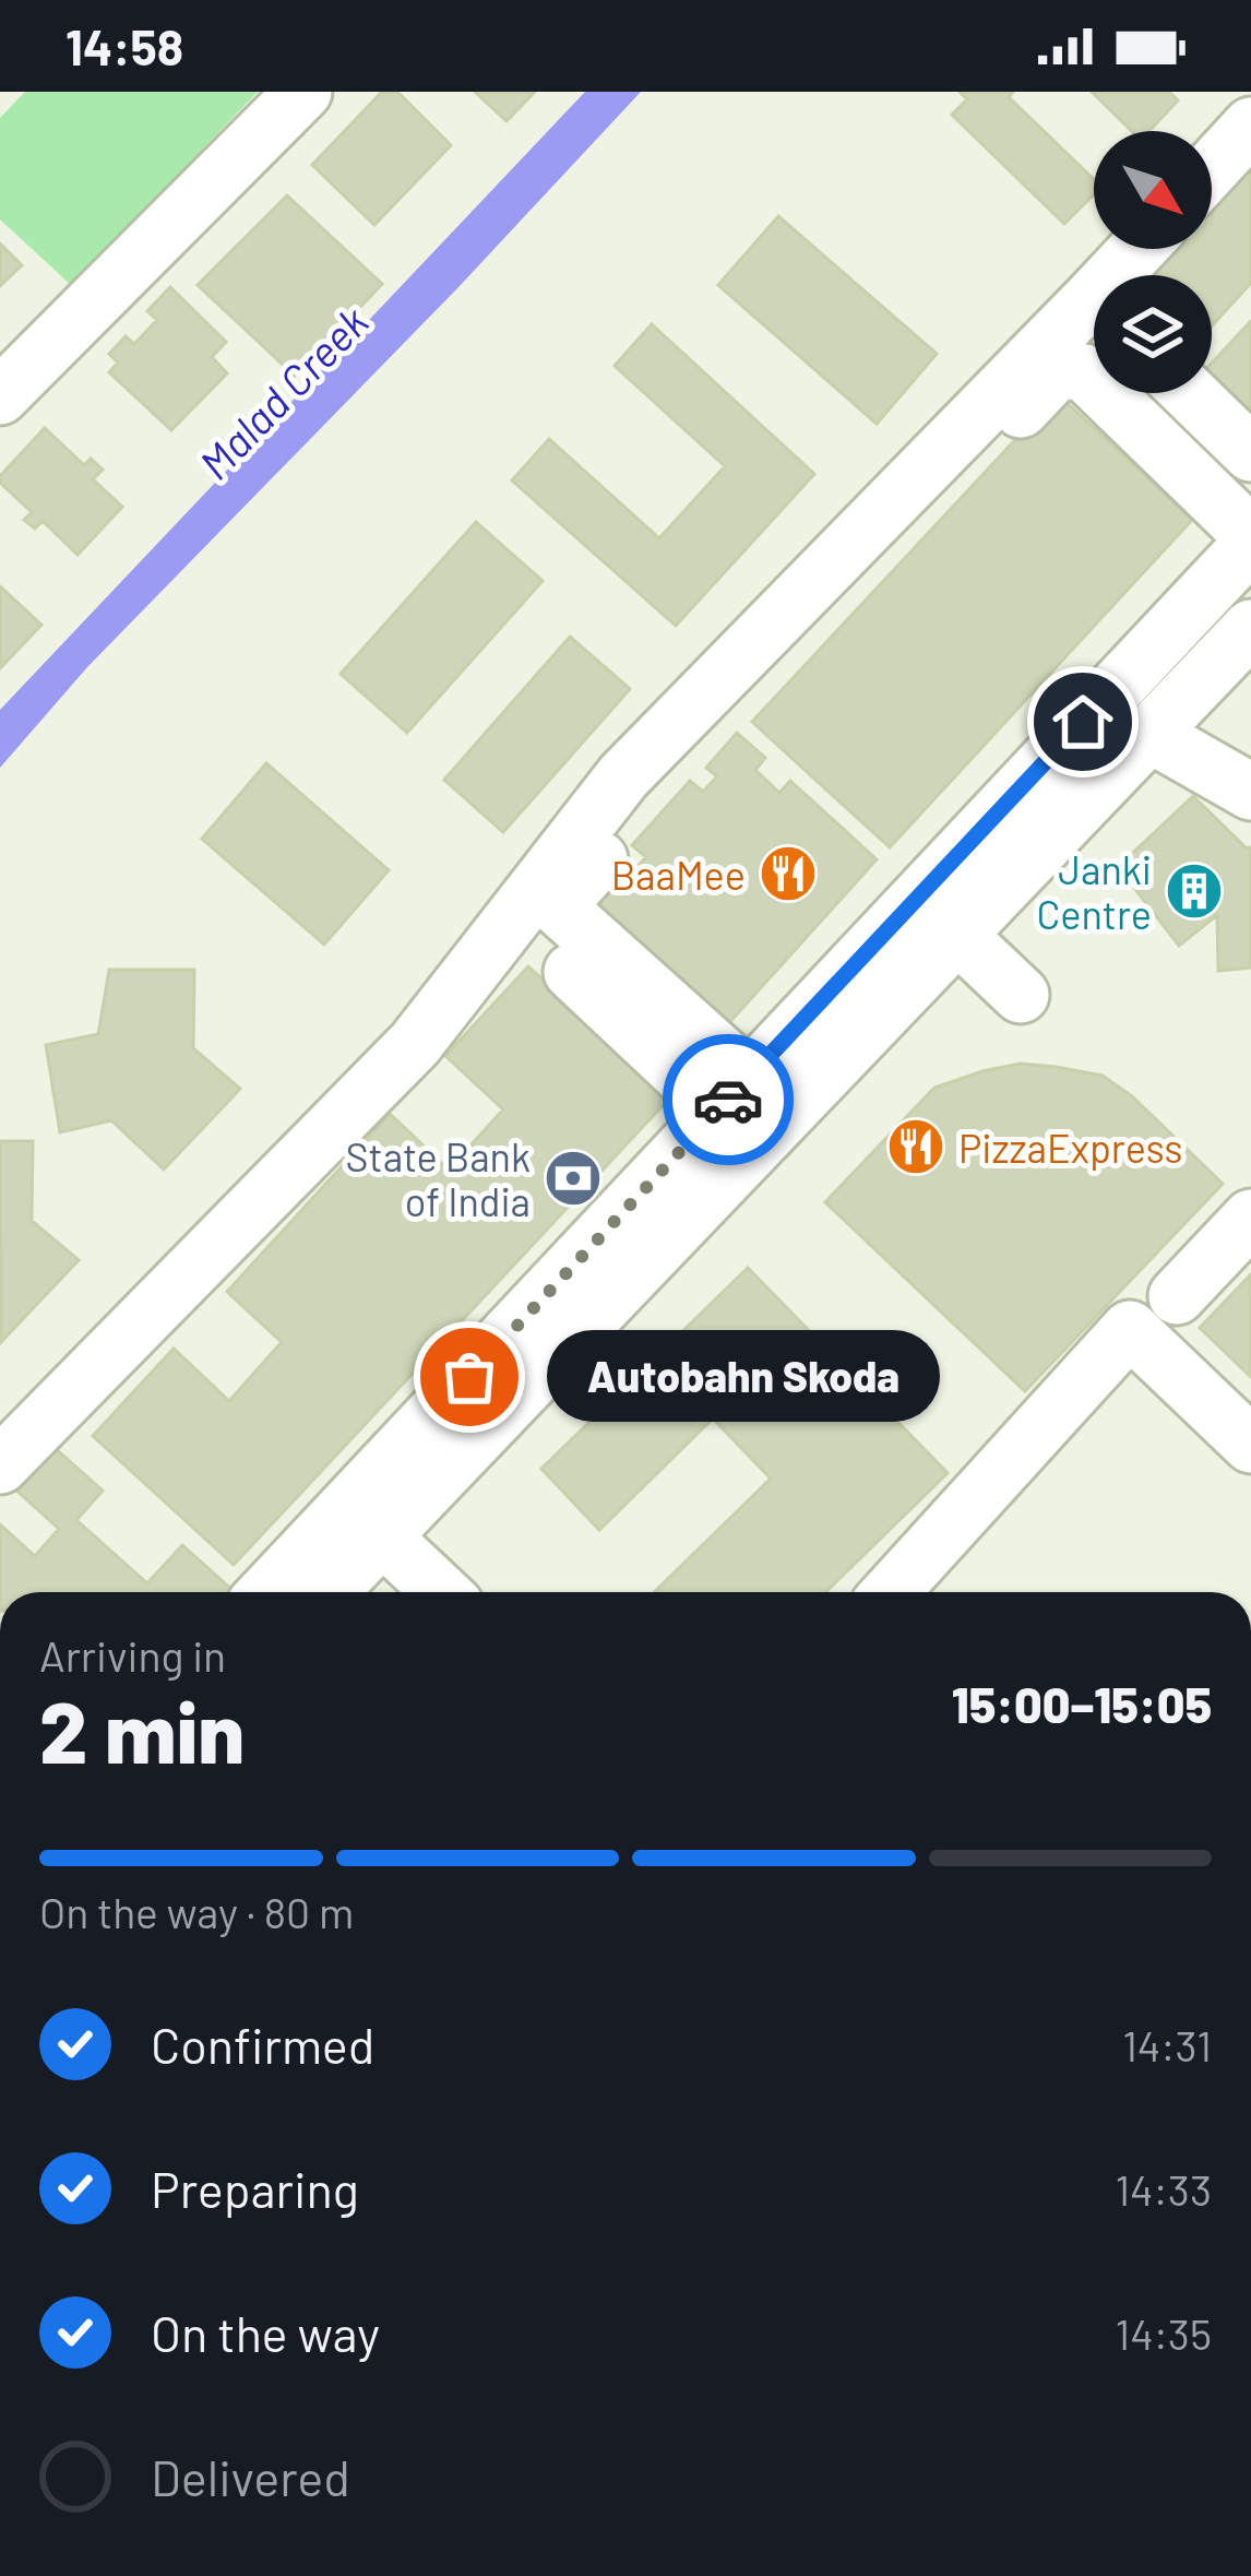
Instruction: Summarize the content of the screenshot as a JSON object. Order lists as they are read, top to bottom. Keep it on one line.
{"water":["Malad Creek"],"places":{"restaurant":["BaaMee","PizzaExpress"],"building":["Janki Centre"],"bank":["State Bank of India"],"other":["Autobahn Skoda"]},"north":"bottom right","page":{"status":"14:58","bubble":"Autobahn Skoda","heading":["2 min","Arriving in","15:00–15:05"],"bar":"On the way · 80 m","list":[["Confirmed","14:31"],["Preparing","14:33"],["On the way","14:35"],"Delivered"]}}
